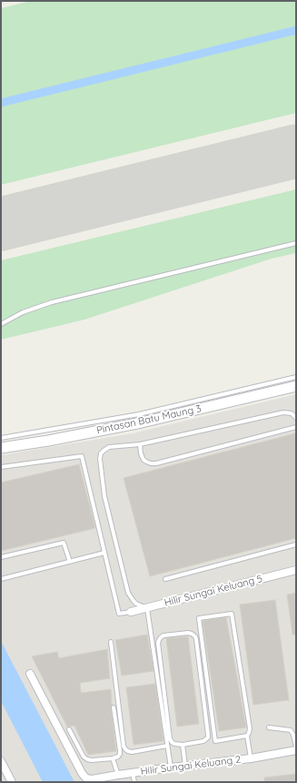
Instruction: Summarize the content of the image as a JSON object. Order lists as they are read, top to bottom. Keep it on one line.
{"streets":{"street":["Pintasan Batu Maung 3","Hilir Sungai Keluang 5","Hilir Sungai Keluang 2"]}}
